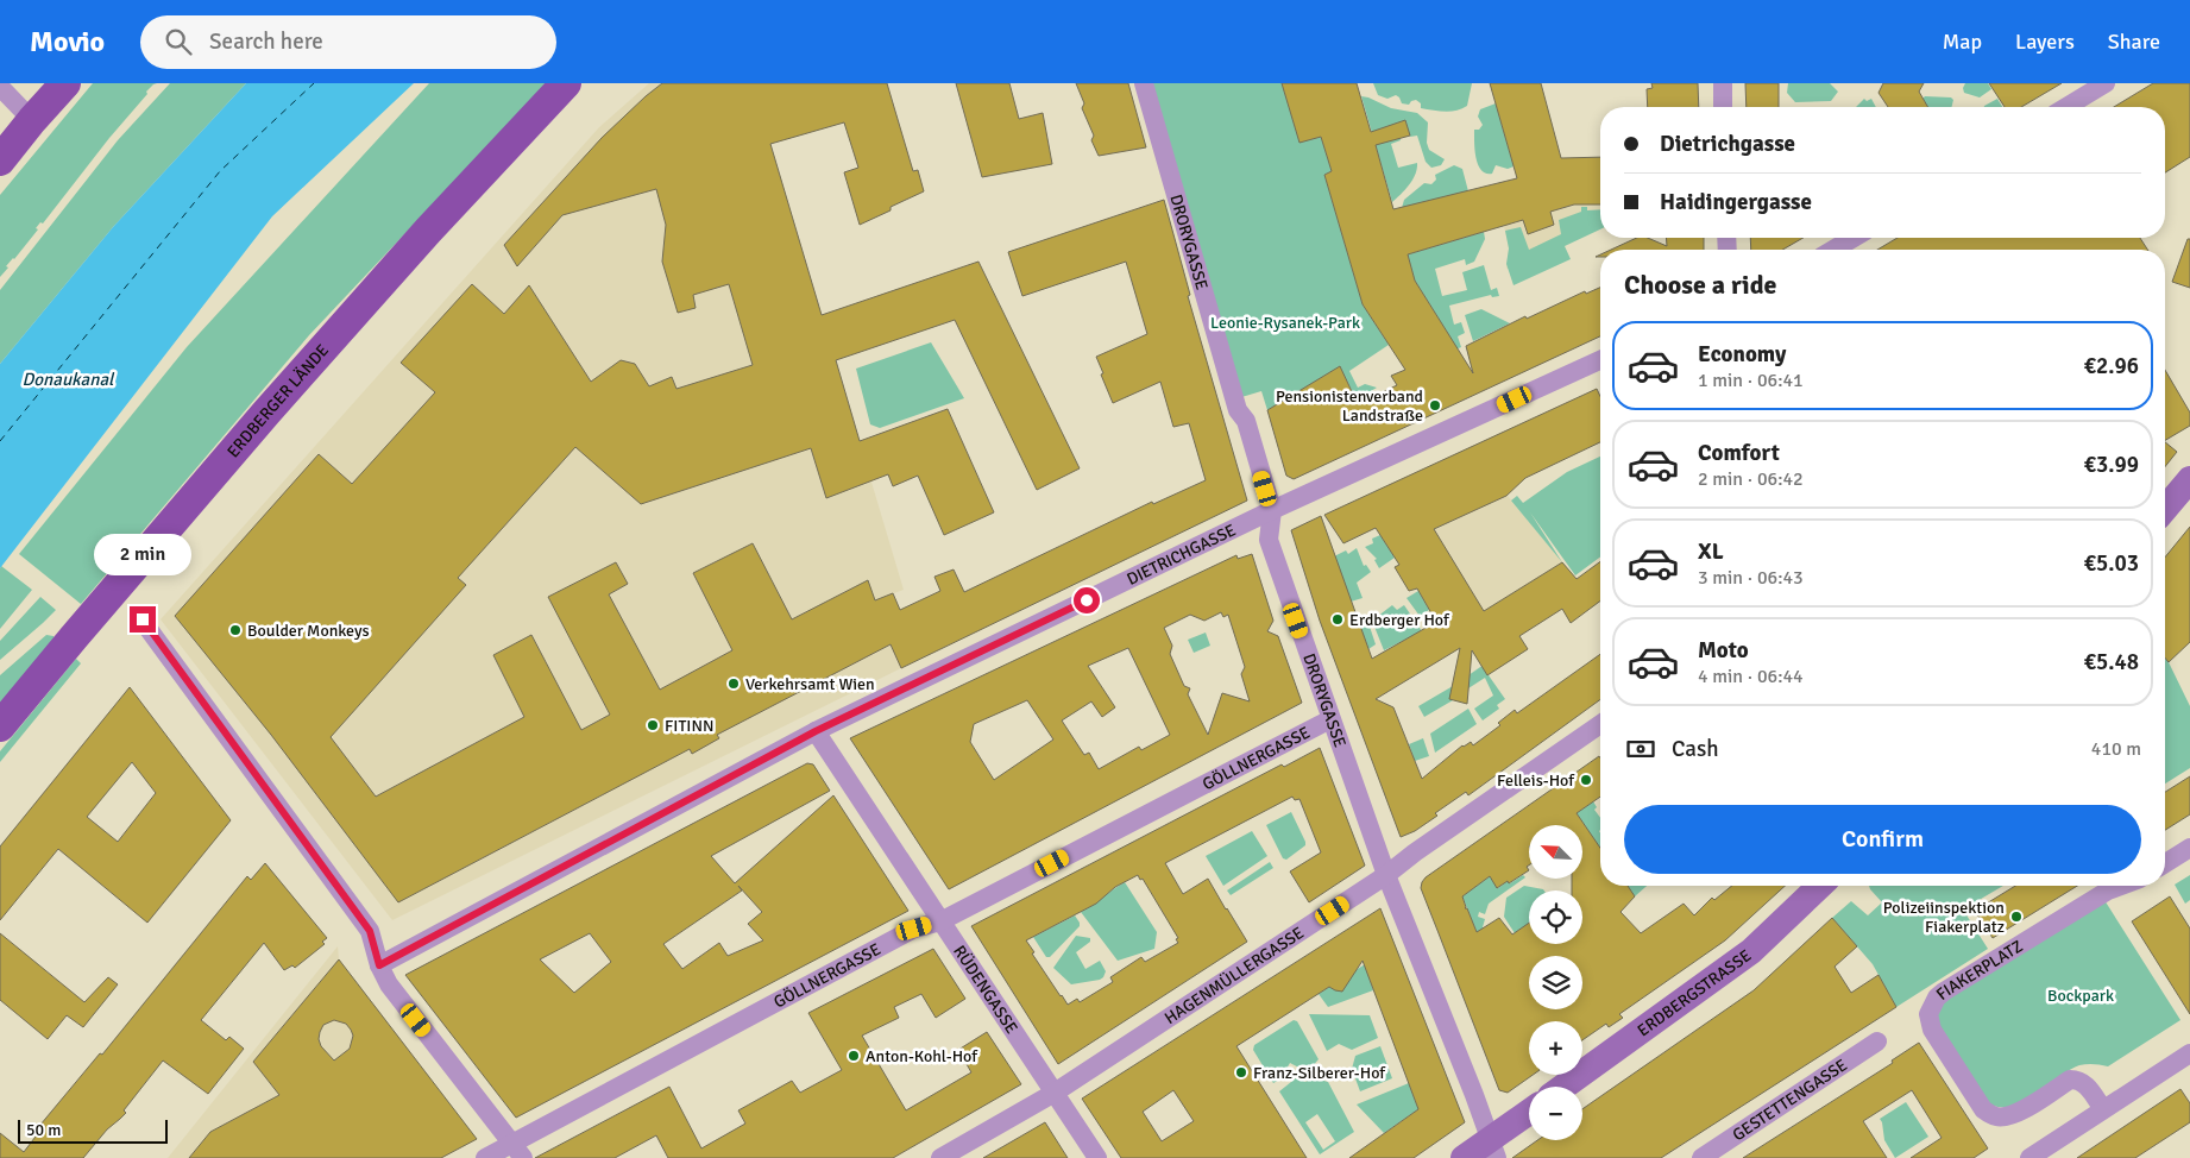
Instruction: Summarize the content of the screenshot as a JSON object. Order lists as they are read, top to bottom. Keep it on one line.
{"streets":{"main road":["ERDBERGER LÄNDE"],"street":["DRORYGASSE","DIETRICHGASSE","GÖLLNERGASSE","FIAKERPLATZ","HAGENMÜLLERGASSE","RÜDENGASSE","ERDBERGSTRASSE","GESTETTENGASSE"]},"crossings":[["DRORYGASSE","DIETRICHGASSE"],["DRORYGASSE","GÖLLNERGASSE"],["DRORYGASSE","HAGENMÜLLERGASSE"],["DIETRICHGASSE","RÜDENGASSE"],["GÖLLNERGASSE","RÜDENGASSE"],["HAGENMÜLLERGASSE","RÜDENGASSE"]],"water":["Donaukanal"],"parks":["Leonie-Rysanek-Park","Bockpark"],"places":["Pensionistenverband Landstraße","Erdberger Hof","Boulder Monkeys","Verkehrsamt Wien","FITINN","Felleis-Hof","Polizeiinspektion Fiakerplatz","Anton-Kohl-Hof","Franz-Silberer-Hof"],"scale_bar":"50 m","north":"top left","page":{"header":"Movio","search":"Search here","nav":["Map","Layers","Share"],"banner":["Dietrichgasse","Haidingergasse"],"heading":"Choose a ride","list":[{"name":"Economy","note":"1 min · 06:41","value":"€2.96"},{"name":"Comfort","note":"2 min · 06:42","value":"€3.99"},{"name":"XL","note":"3 min · 06:43","value":"€5.03"},{"name":"Moto","note":"4 min · 06:44","value":"€5.48"}],"bubble":"2 min","pay":["Cash","410 m"],"buttons":"Confirm","map_buttons":["+","−"],"scale":"50 m"}}
